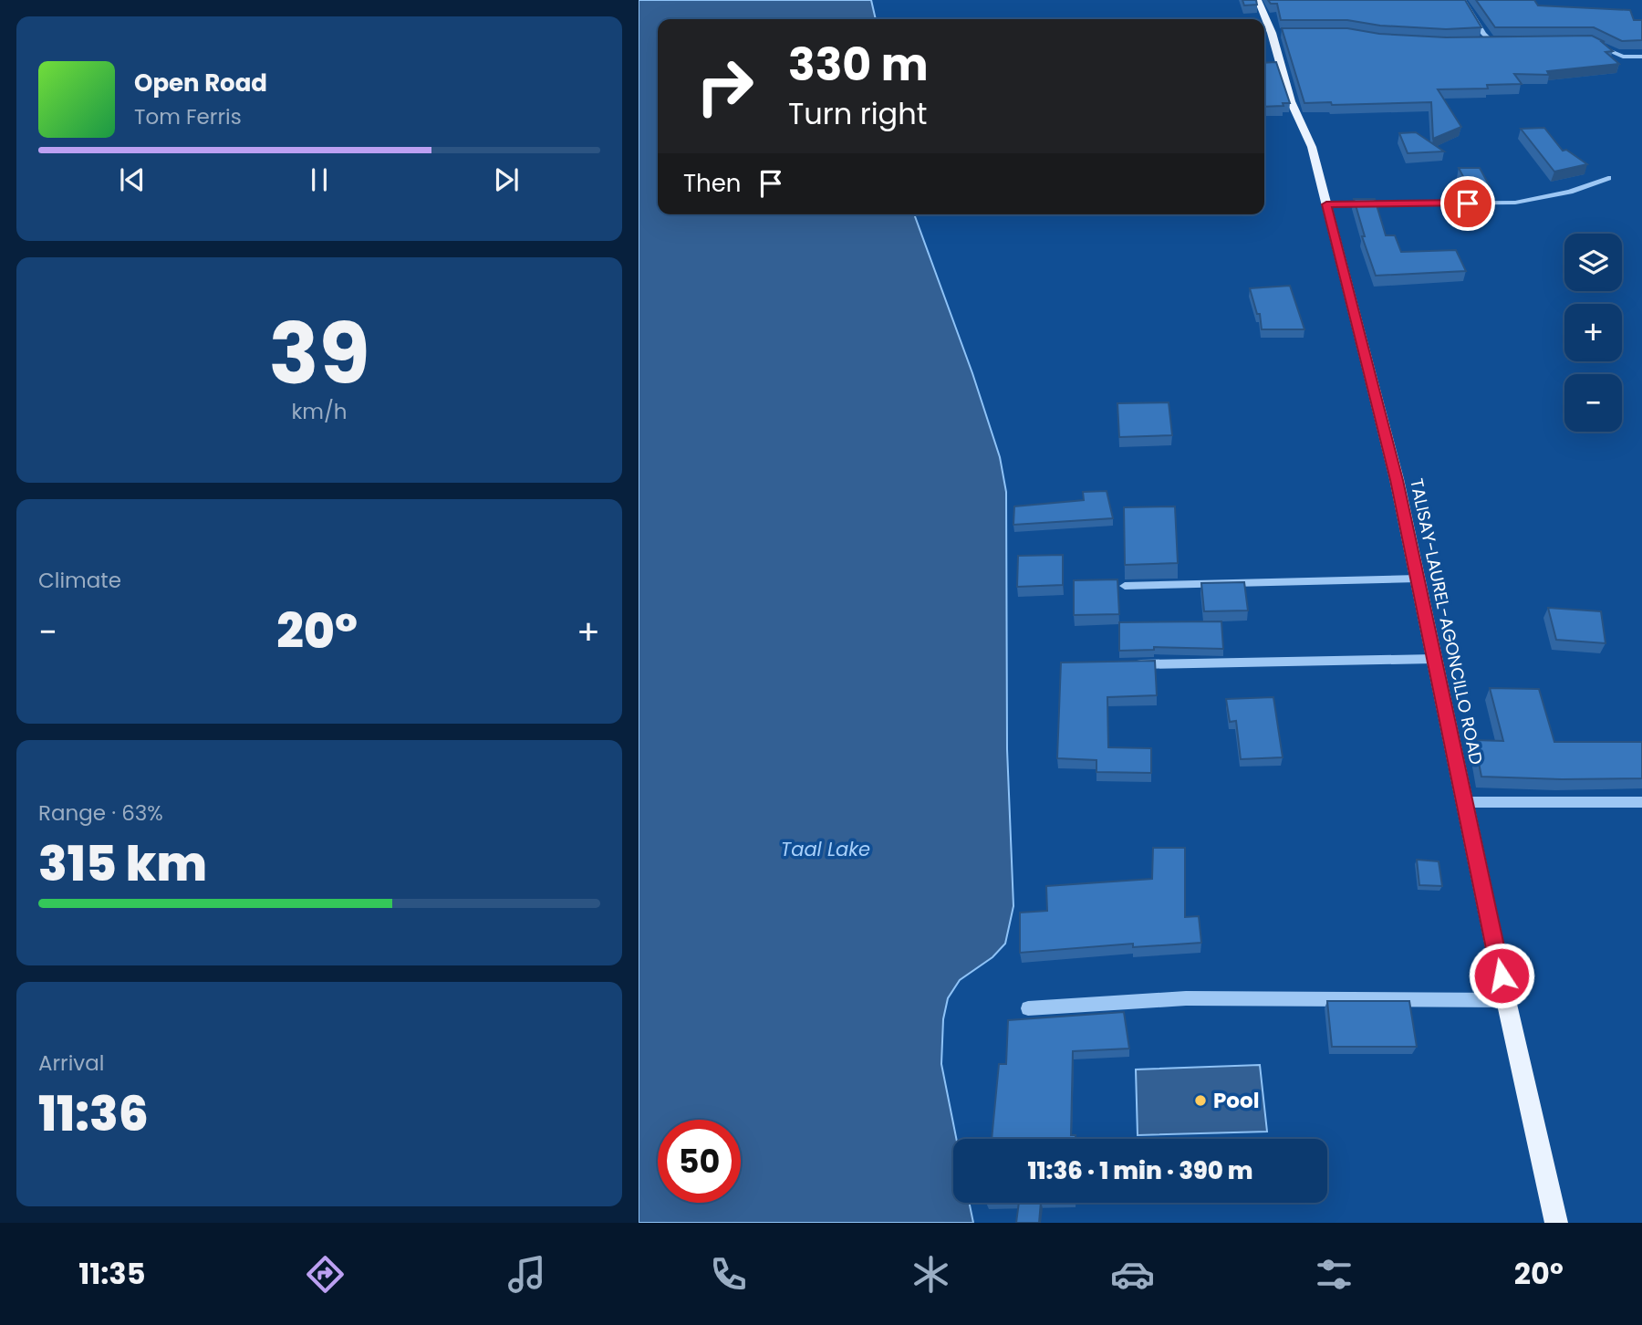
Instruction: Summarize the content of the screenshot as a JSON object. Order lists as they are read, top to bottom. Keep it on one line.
{"streets":{"main road":["TALISAY-LAUREL-AGONCILLO ROAD"]},"water":["Taal Lake"],"places":["Pool"],"page":{"turn":["330 m","Turn right"],"song":["Open Road","Tom Ferris"],"then":"Then","map_buttons":["+","−"],"tile":[["39","km/h"],"Climate",["Range · 63%","315 km"],["Arrival","11:36"]],"heat":["−","20°","+"],"limit":"50","trip":"11:36 · 1 min · 390 m","tabs":["11:35","20°"]}}
